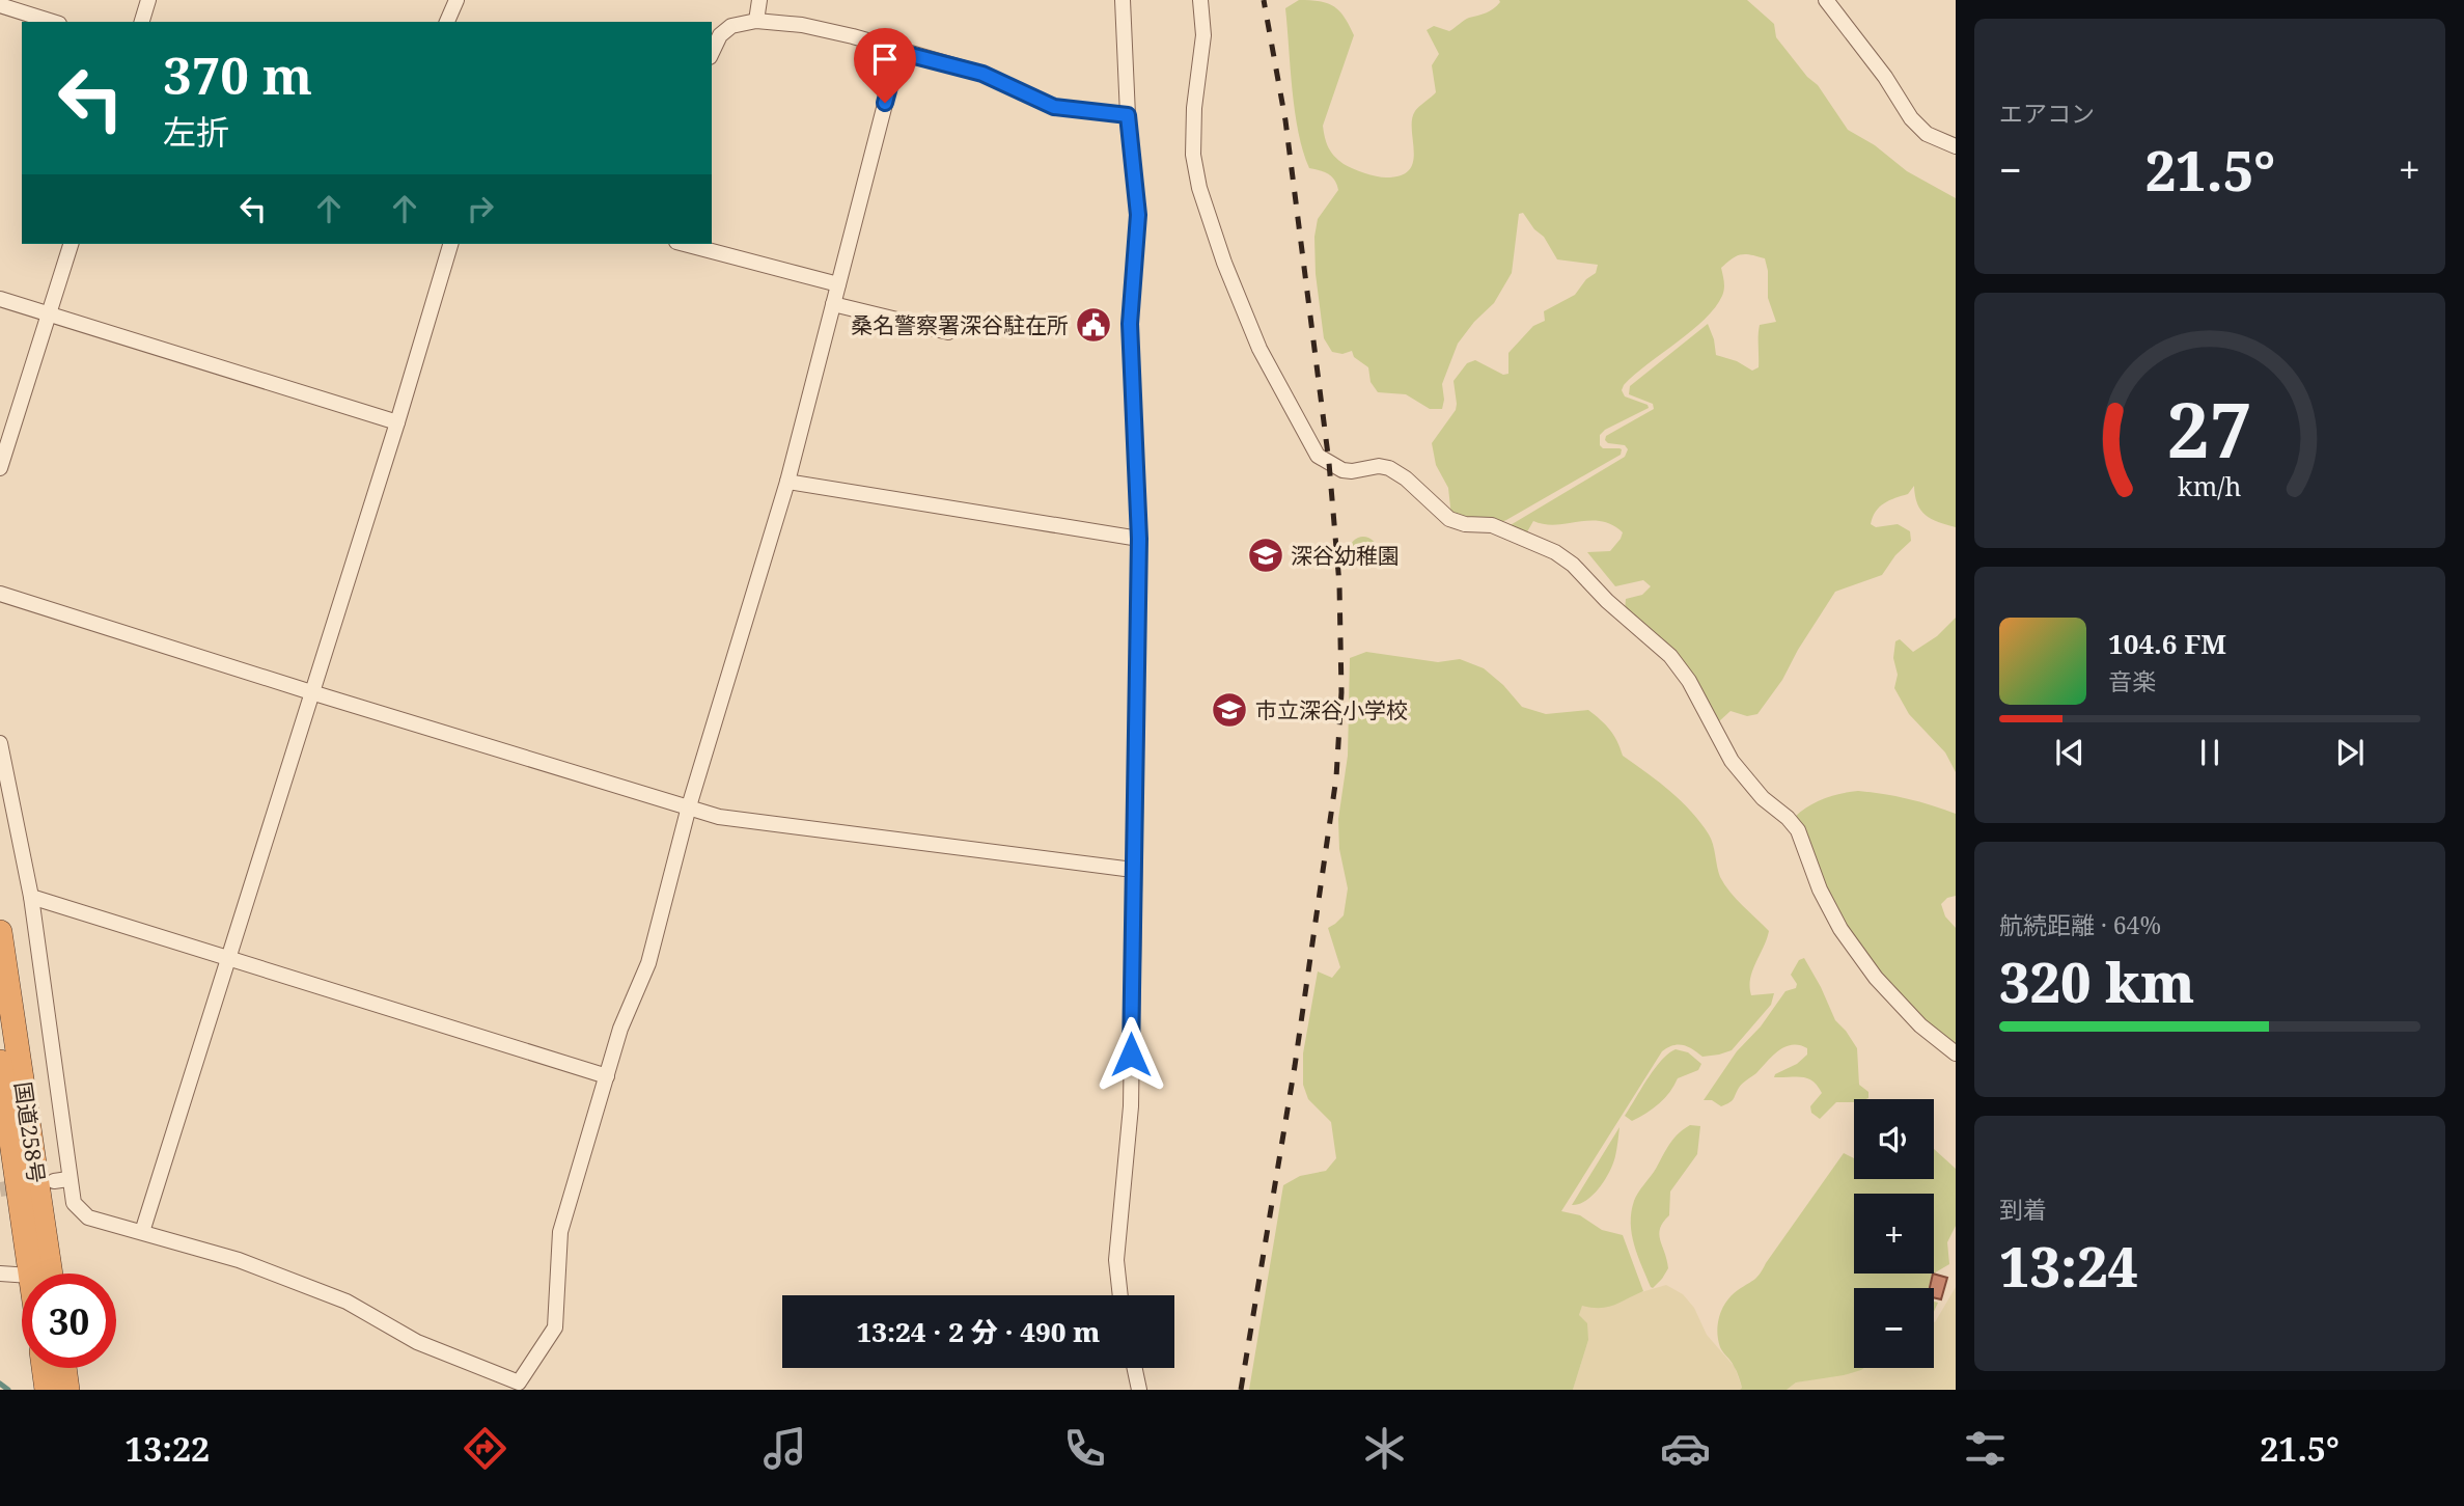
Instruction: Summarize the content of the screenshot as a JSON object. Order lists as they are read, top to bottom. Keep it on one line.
{"streets":{"highway":["国道258号"]},"places":{"public building":["桑名警察署深谷駐在所"],"school or university":["深谷幼稚園","市立深谷小学校"]},"page":{"tile":["エアコン",["航続距離 · 64%","320 km"],["到着","13:24"]],"turn":["370 m","左折"],"heat":["−","21.5°","+"],"song":["104.6 FM","音楽"],"map_buttons":["+","−"],"limit":"30","trip":"13:24 · 2 分 · 490 m","tabs":["13:22","21.5°"],"gauge":["27","km/h"]}}
